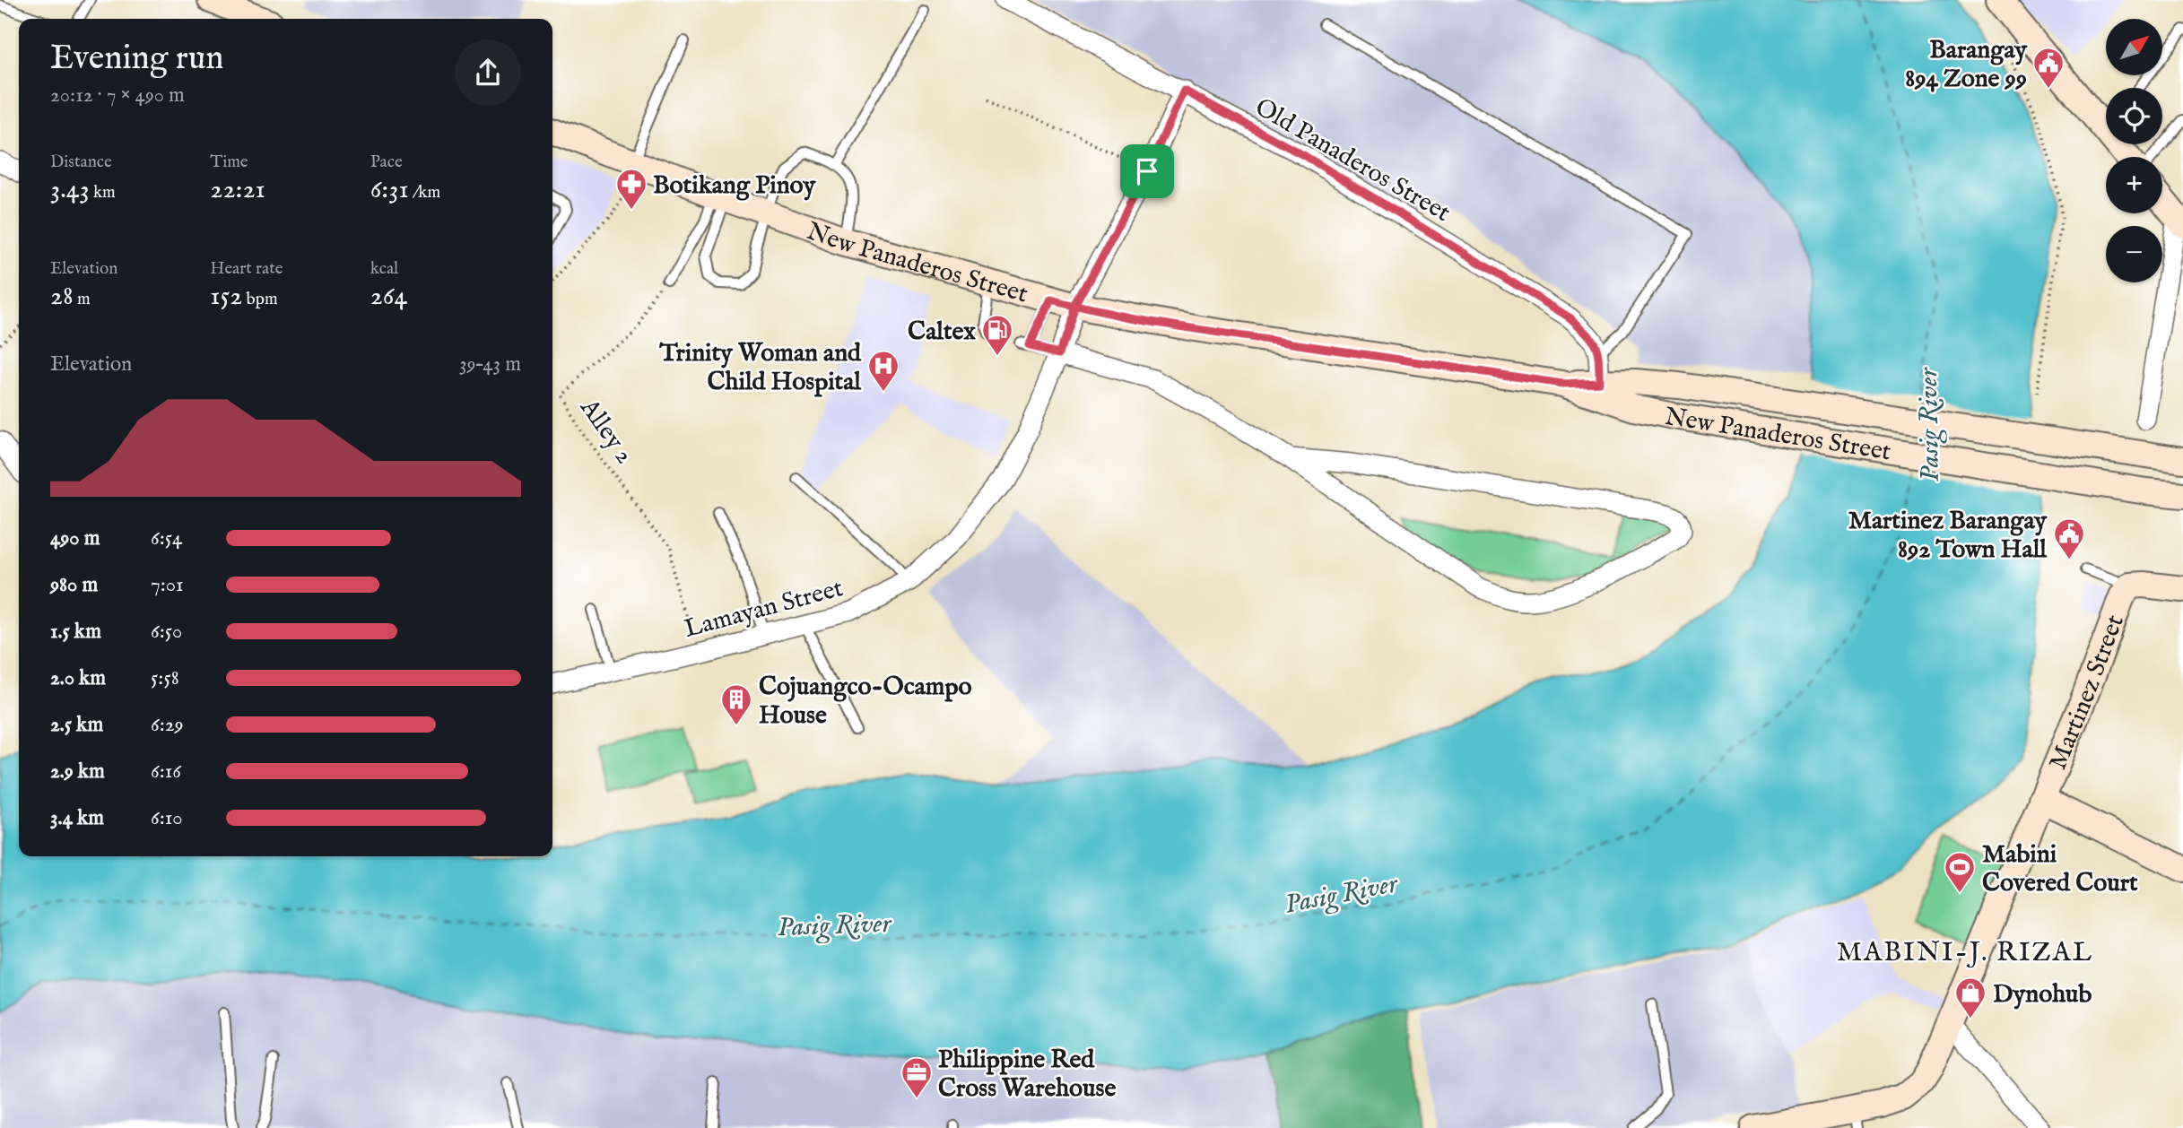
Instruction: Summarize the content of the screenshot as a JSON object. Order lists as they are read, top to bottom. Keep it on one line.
{"streets":{"main road":["New Panaderos Street","Martinez Street"],"street":["Old Panaderos Street","Lamayan Street"],"path":["Alley 2"]},"crossings":[["Old Panaderos Street","Lamayan Street"],["New Panaderos Street","Lamayan Street"],["Alley 2","Lamayan Street"]],"districts":["MABINI-J. RIZAL"],"water":["Pasig River"],"places":{"public building":["Barangay 894 Zone 99","Martinez Barangay 892 Town Hall"],"pharmacy":["Botikang Pinoy"],"fuel station":["Caltex"],"hospital":["Trinity Woman and Child Hospital"],"building":["Cojuangco-Ocampo House"],"sports":["Mabini Covered Court"],"shop":["Dynohub"],"office":["Philippine Red Cross Warehouse"]},"north":"top right","page":{"map_buttons":["+","−"],"heading":["Evening run","20:12 · 7 × 490 m"],"stats":[["Distance","3.43 km"],["Time","22:21"],["Pace","6:31 /km"],["Elevation","28 m"],["Heart rate","152 bpm"],["kcal","264"]],"chart":["Elevation","39–43 m"],"list":[{"name":"490 m","note":"6:54"},{"name":"980 m","note":"7:01"},{"name":"1.5 km","note":"6:50"},{"name":"2.0 km","note":"5:58"},{"name":"2.5 km","note":"6:29"},{"name":"2.9 km","note":"6:16"},{"name":"3.4 km","note":"6:10"}]}}
